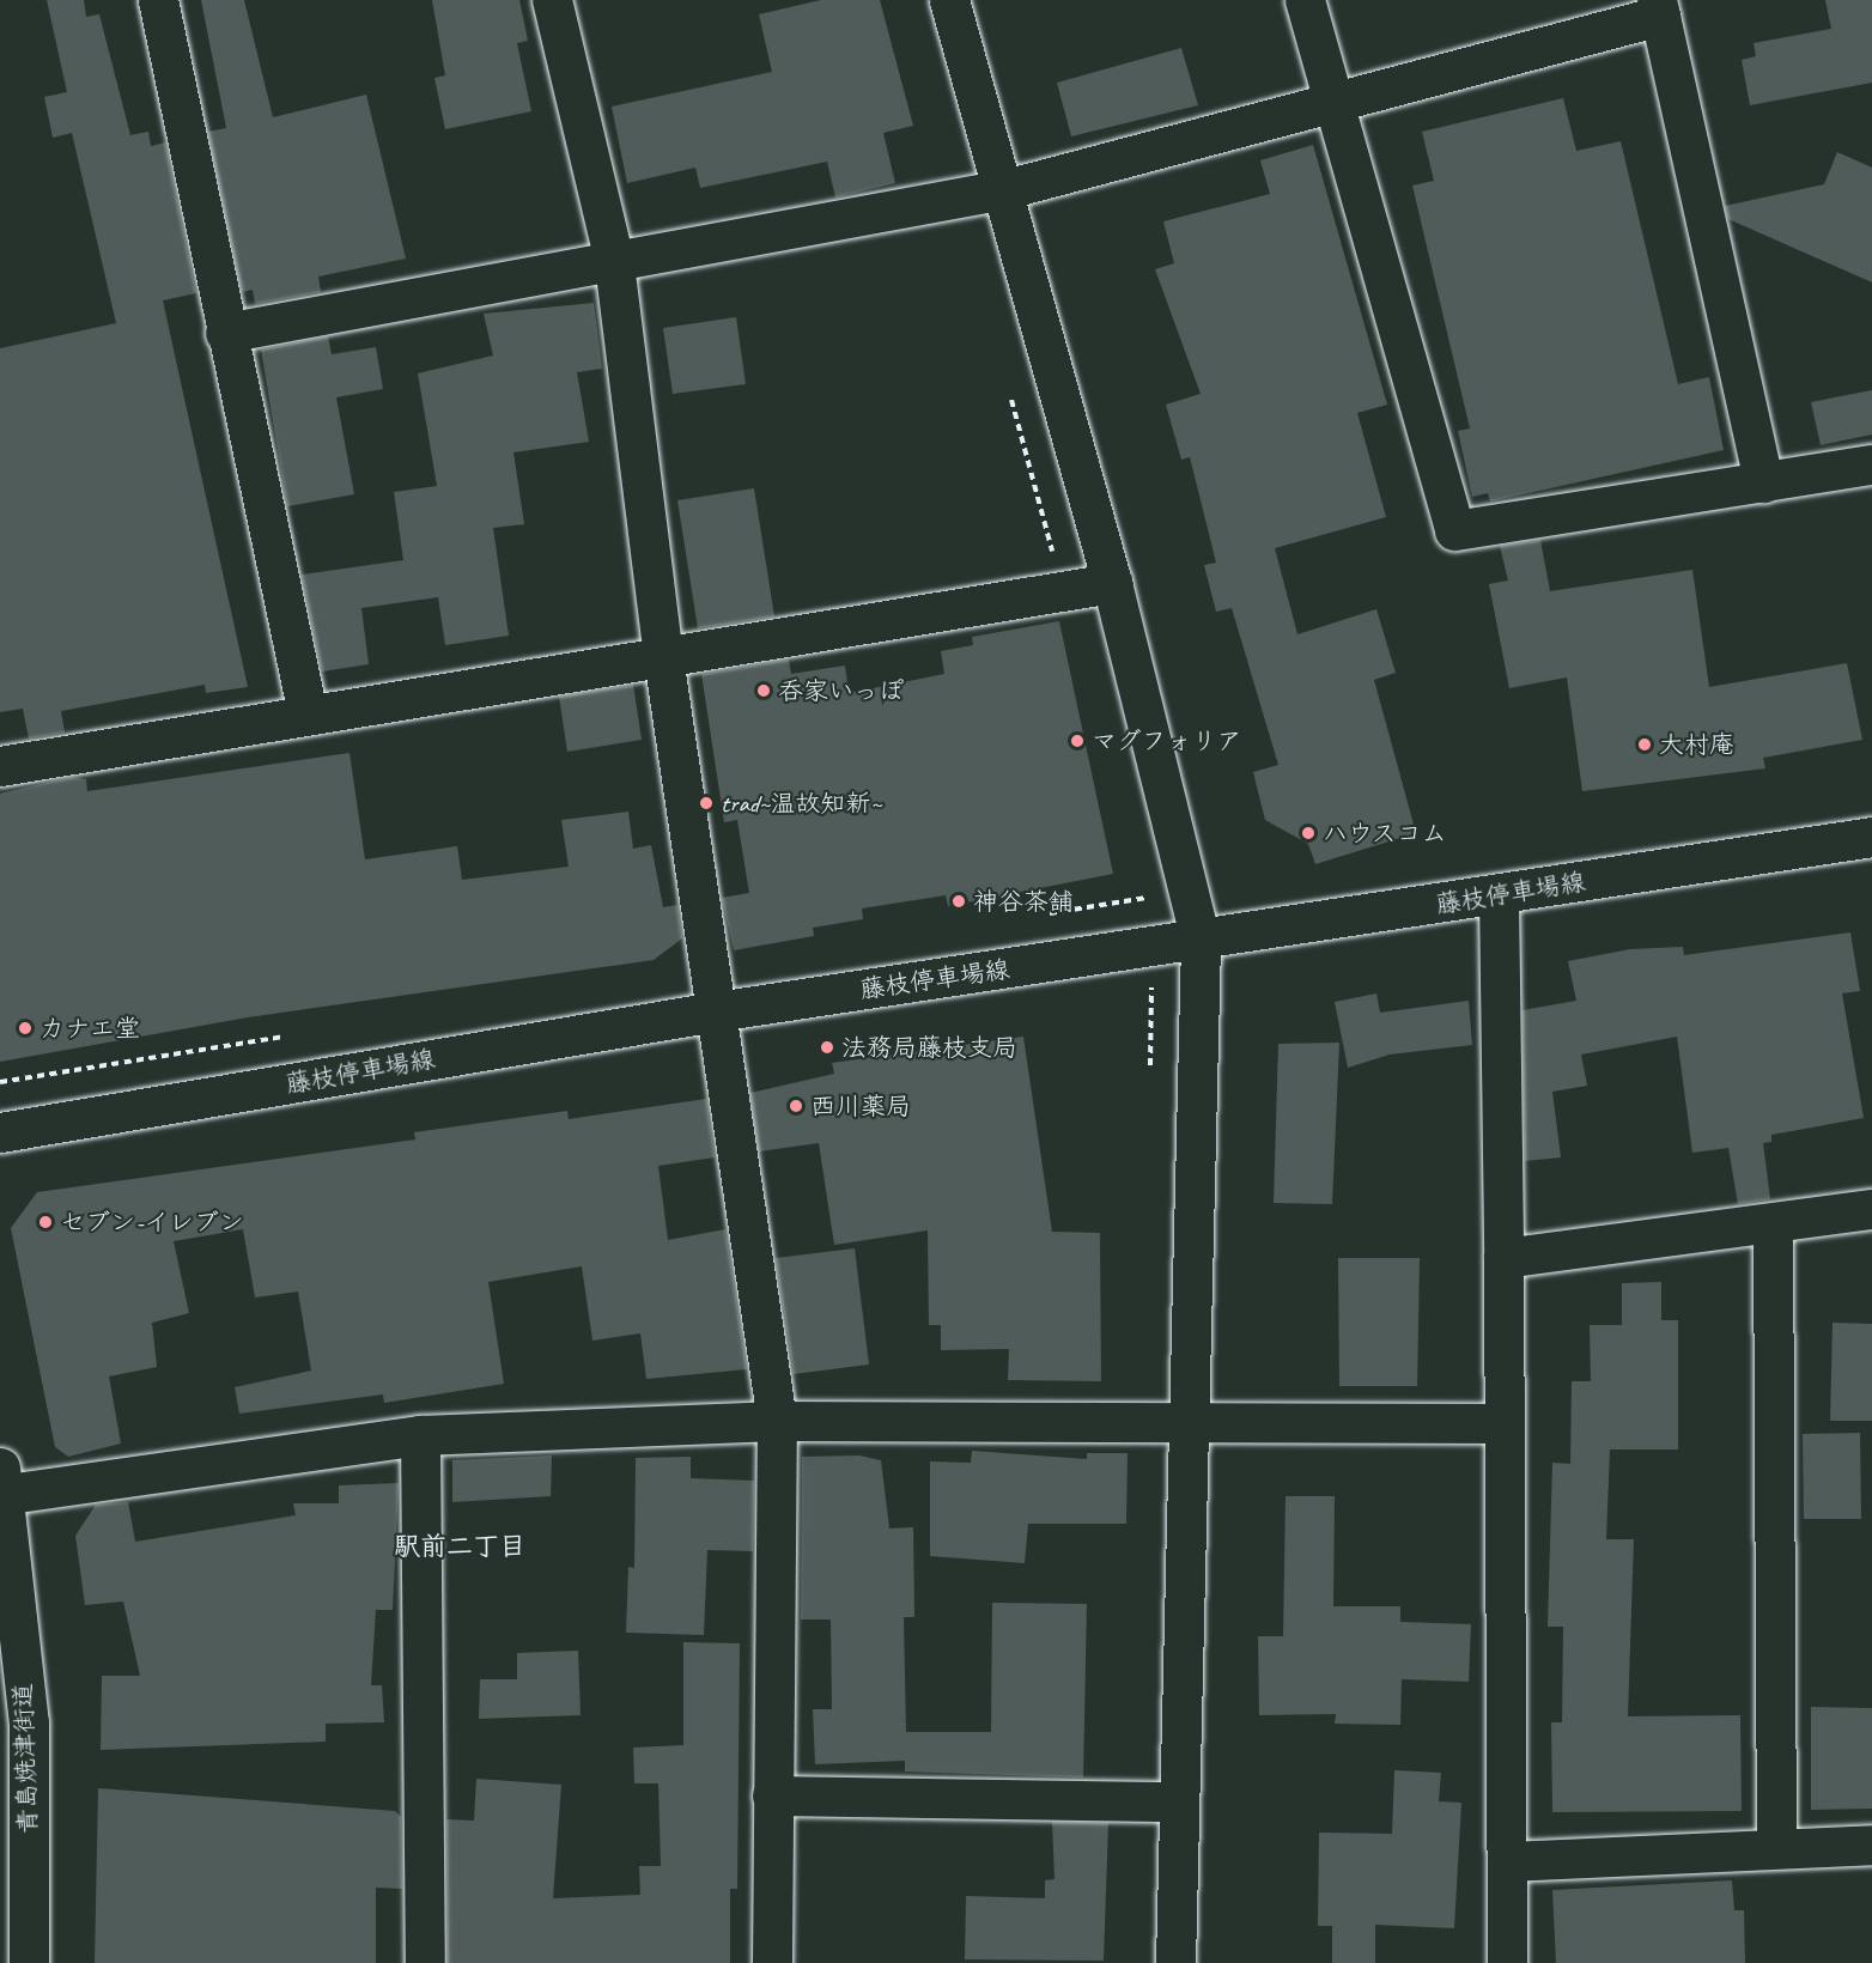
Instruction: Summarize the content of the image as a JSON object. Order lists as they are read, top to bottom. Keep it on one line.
{"streets":{"street":["藤枝停車場線","青島焼津街道"]},"districts":["駅前二丁目"],"places":["呑家いっぽ","マグフォリア","大村庵","trad~温故知新~","ハウスコム","神谷茶舗","カナエ堂","法務局藤枝支局","西川薬局","セブン-イレブン"]}
